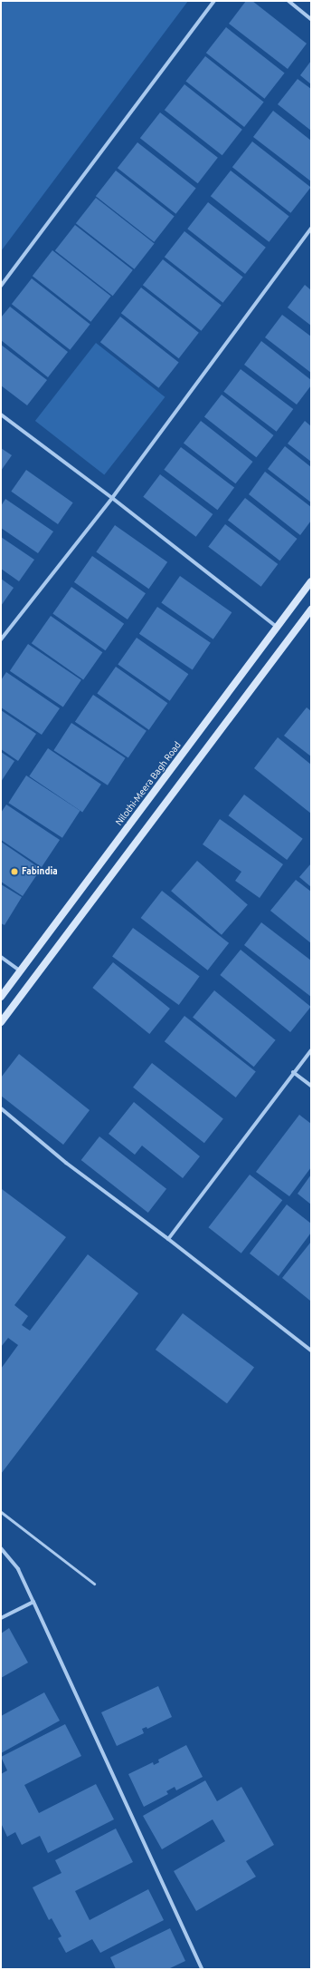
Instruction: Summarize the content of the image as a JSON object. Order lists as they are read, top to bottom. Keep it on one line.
{"streets":{"street":["Nilothi-Meera Bagh Road"]},"places":["Fabindia"]}
